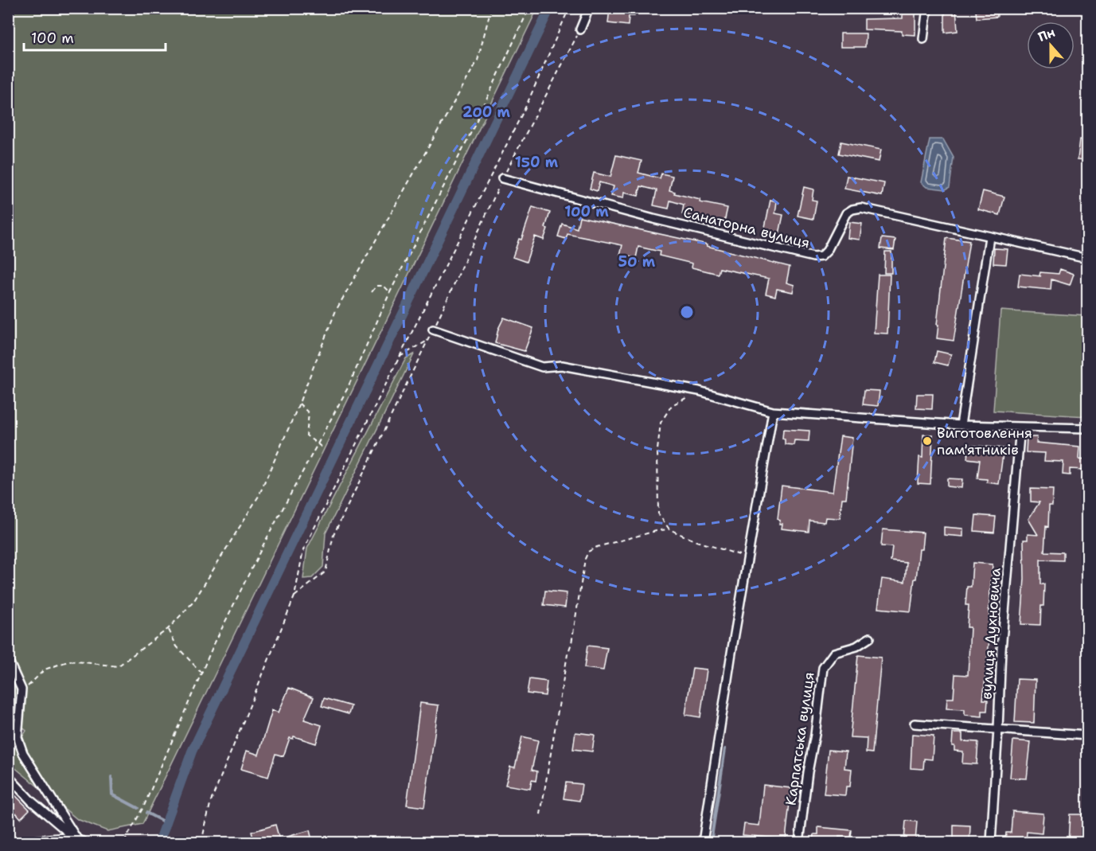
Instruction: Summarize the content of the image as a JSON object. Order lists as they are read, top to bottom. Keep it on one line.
{"streets":{"street":["Санаторна вулиця","вулиця Духновича","Карпатська вулиця"]},"places":["Виготовлення пам'ятників"],"scale_bar":"100 m","north":"top","rings":["200 m","150 m","100 m","50 m"]}
